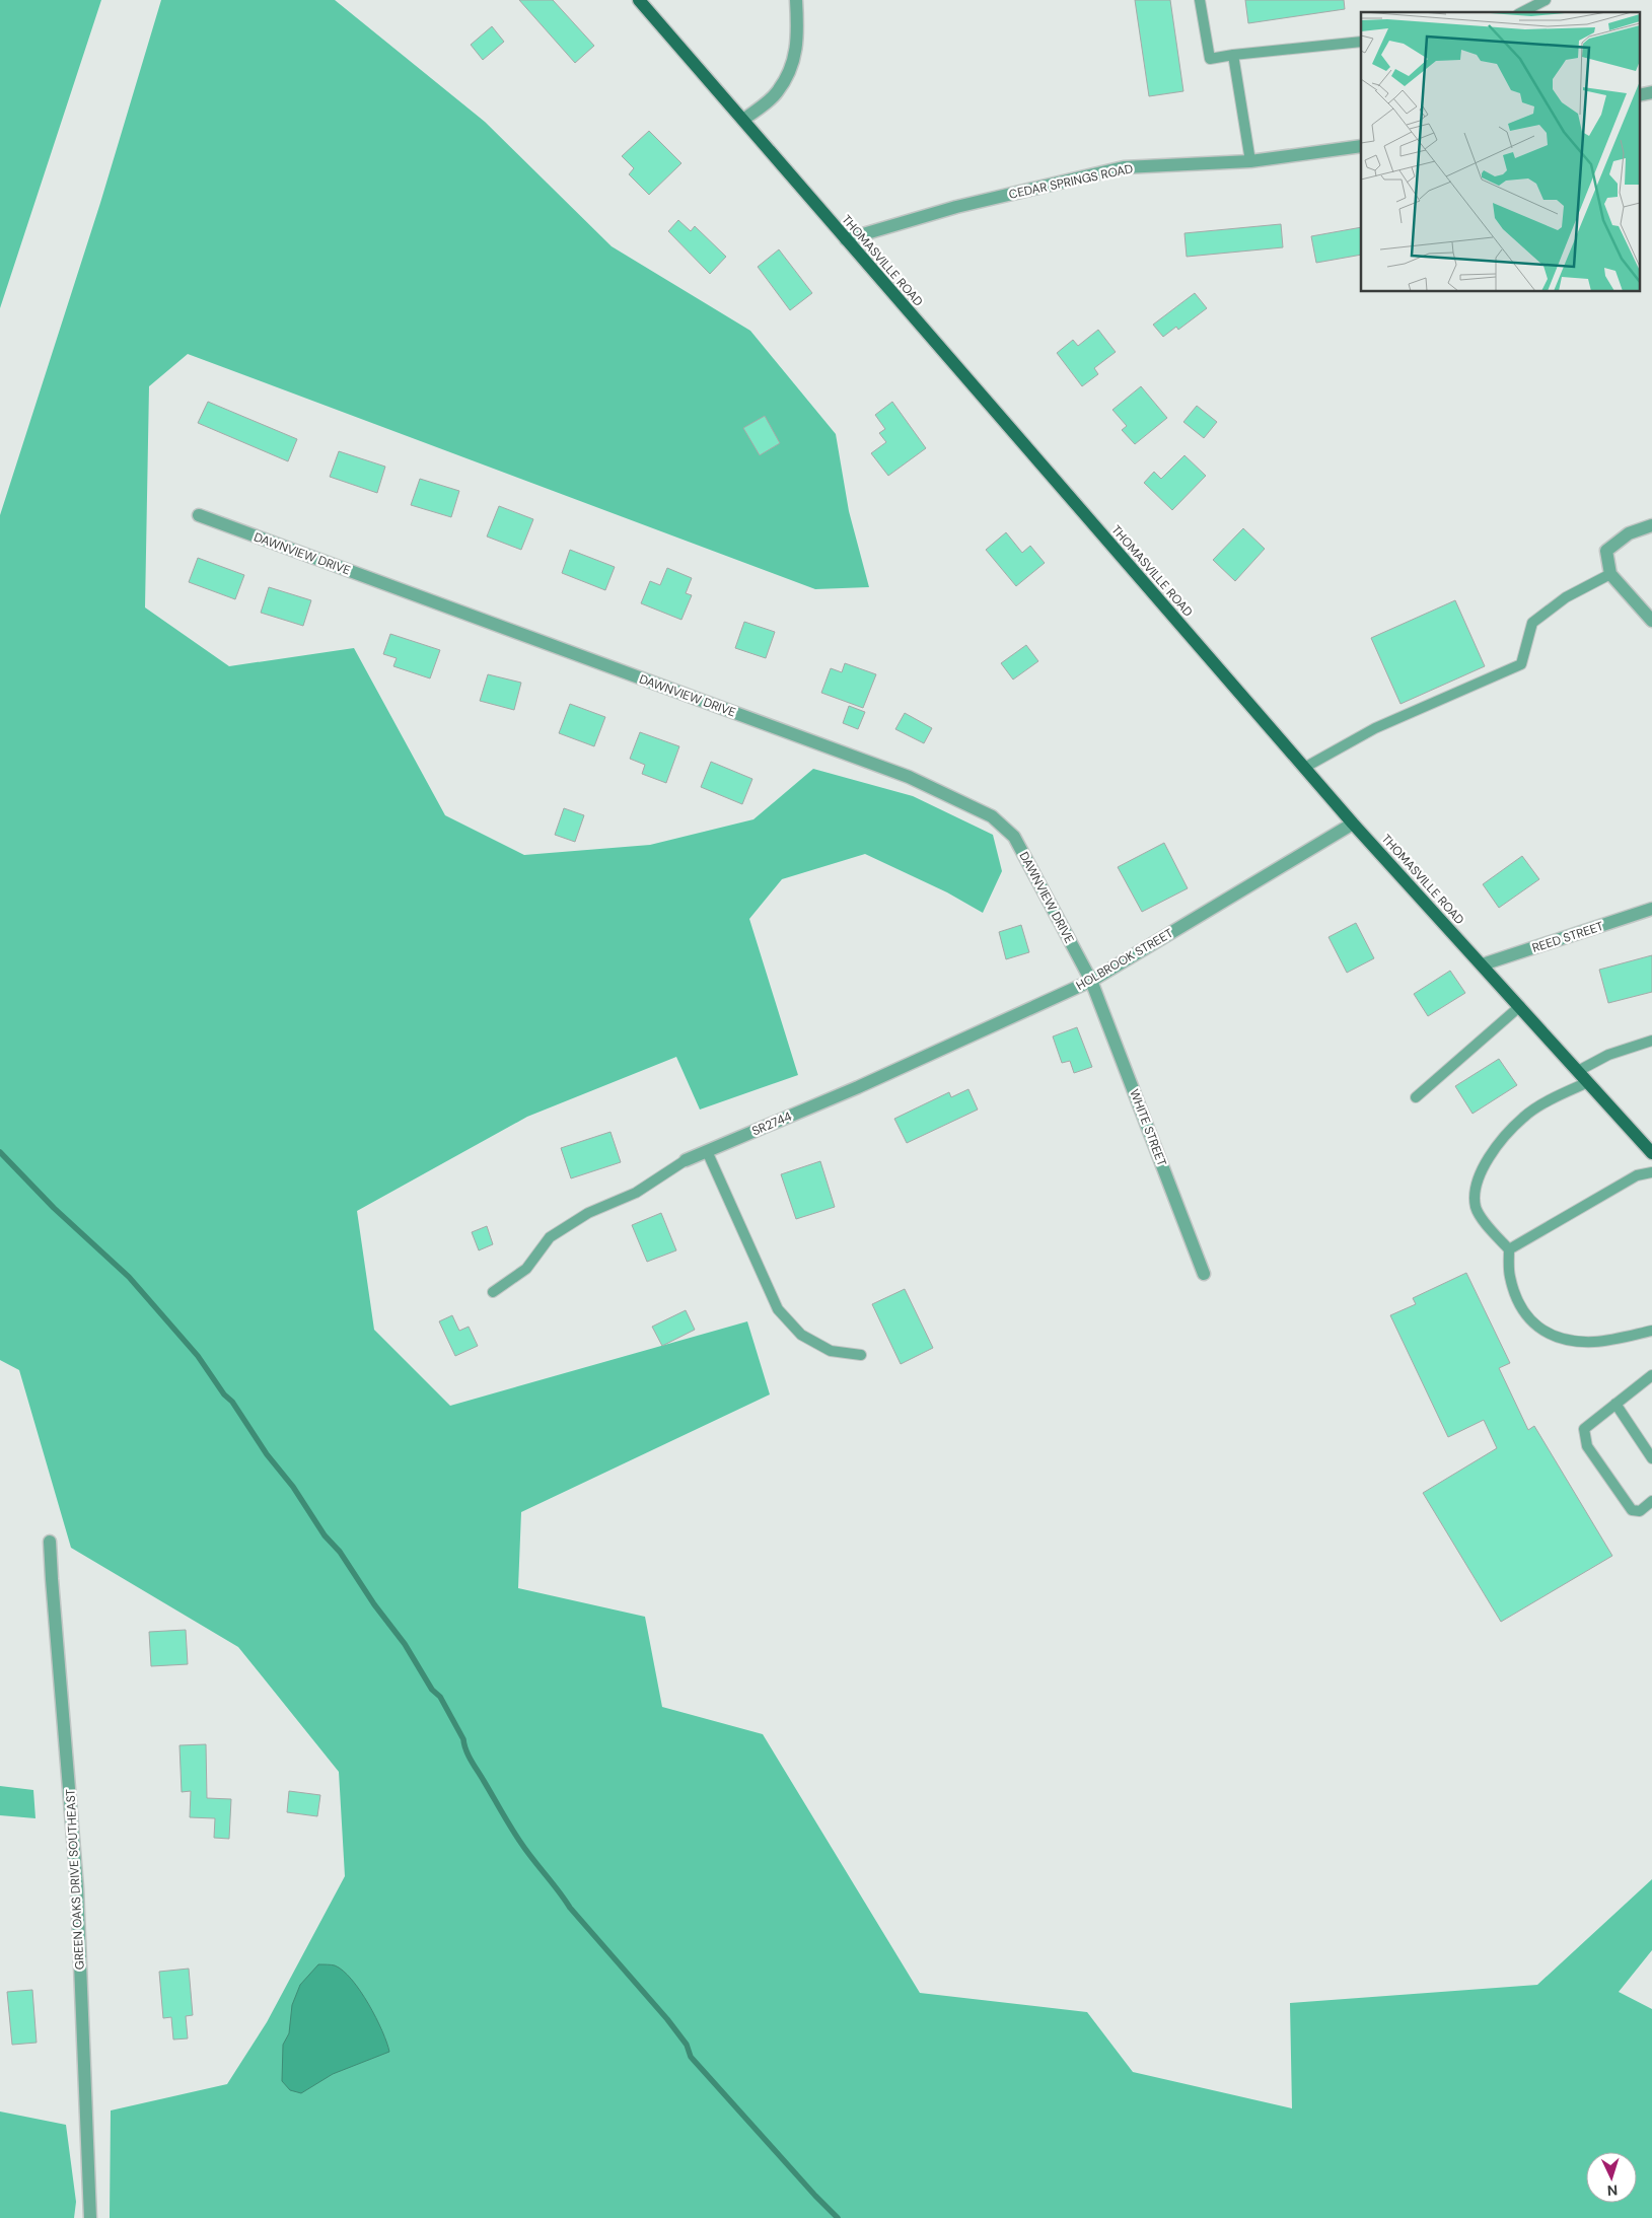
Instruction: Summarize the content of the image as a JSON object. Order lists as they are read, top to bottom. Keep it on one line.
{"streets":{"main road":["THOMASVILLE ROAD"],"street":["CEDAR SPRINGS ROAD","DAWNVIEW DRIVE","REED STREET","HOLBROOK STREET","SR2744","WHITE STREET","GREEN OAKS DRIVE SOUTHEAST"]},"crossings":[["CEDAR SPRINGS ROAD","THOMASVILLE ROAD"],["THOMASVILLE ROAD","REED STREET"],["THOMASVILLE ROAD","HOLBROOK STREET"],["DAWNVIEW DRIVE","HOLBROOK STREET"],["DAWNVIEW DRIVE","WHITE STREET"],["HOLBROOK STREET","SR2744"],["HOLBROOK STREET","WHITE STREET"]],"north":"bottom"}
